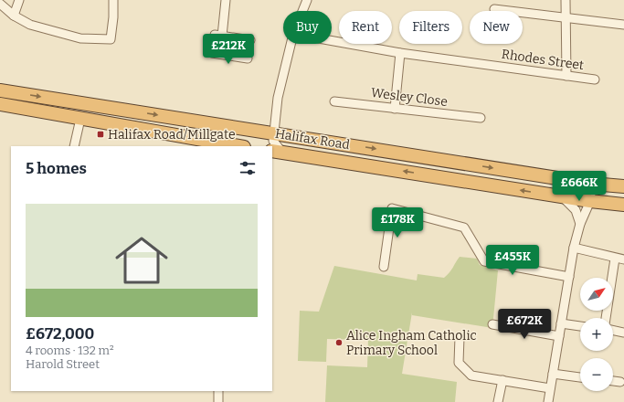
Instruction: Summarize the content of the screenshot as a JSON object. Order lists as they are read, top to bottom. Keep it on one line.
{"streets":{"highway":["Halifax Road"],"street":["Rhodes Street","Wesley Close"]},"places":{"transit":["Halifax Road/Millgate"],"other":["Alice Ingham Catholic Primary School"]},"north":"top right","page":{"chip":["Buy","Rent","Filters","New"],"price":["£212K","£666K","£178K","£455K","£672K"],"heading":"5 homes","list":[{"name":"£672,000","note":"4 rooms · 132 m² · Harold Street"}],"map_buttons":["+","−"]}}
